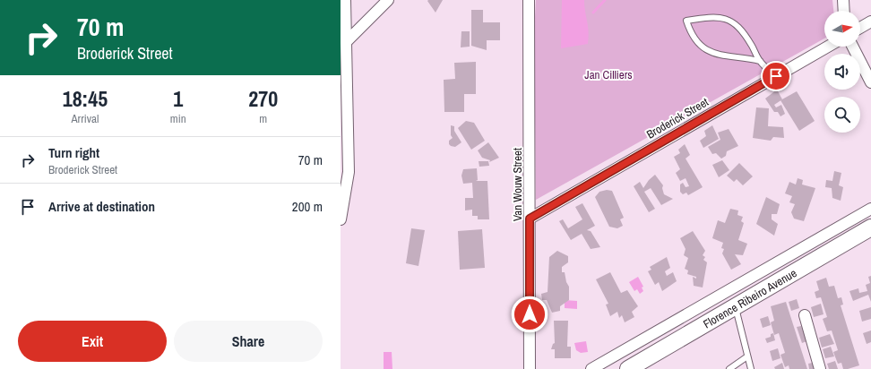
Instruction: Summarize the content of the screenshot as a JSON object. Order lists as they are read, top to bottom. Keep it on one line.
{"streets":{"main road":["Florence Ribeiro Avenue"],"street":["Broderick Street","Van Wouw Street"]},"crossings":[["Broderick Street","Van Wouw Street"]],"parks":["Jan Cilliers"],"north":"right","page":{"turn":["70 m","Broderick Street"],"eta":["18:45","Arrival","1","min","270","m"],"list":[{"name":"Turn right","note":"Broderick Street","value":"70 m"},{"name":"Arrive at destination","value":"200 m"}],"buttons":["Exit","Share"]}}
